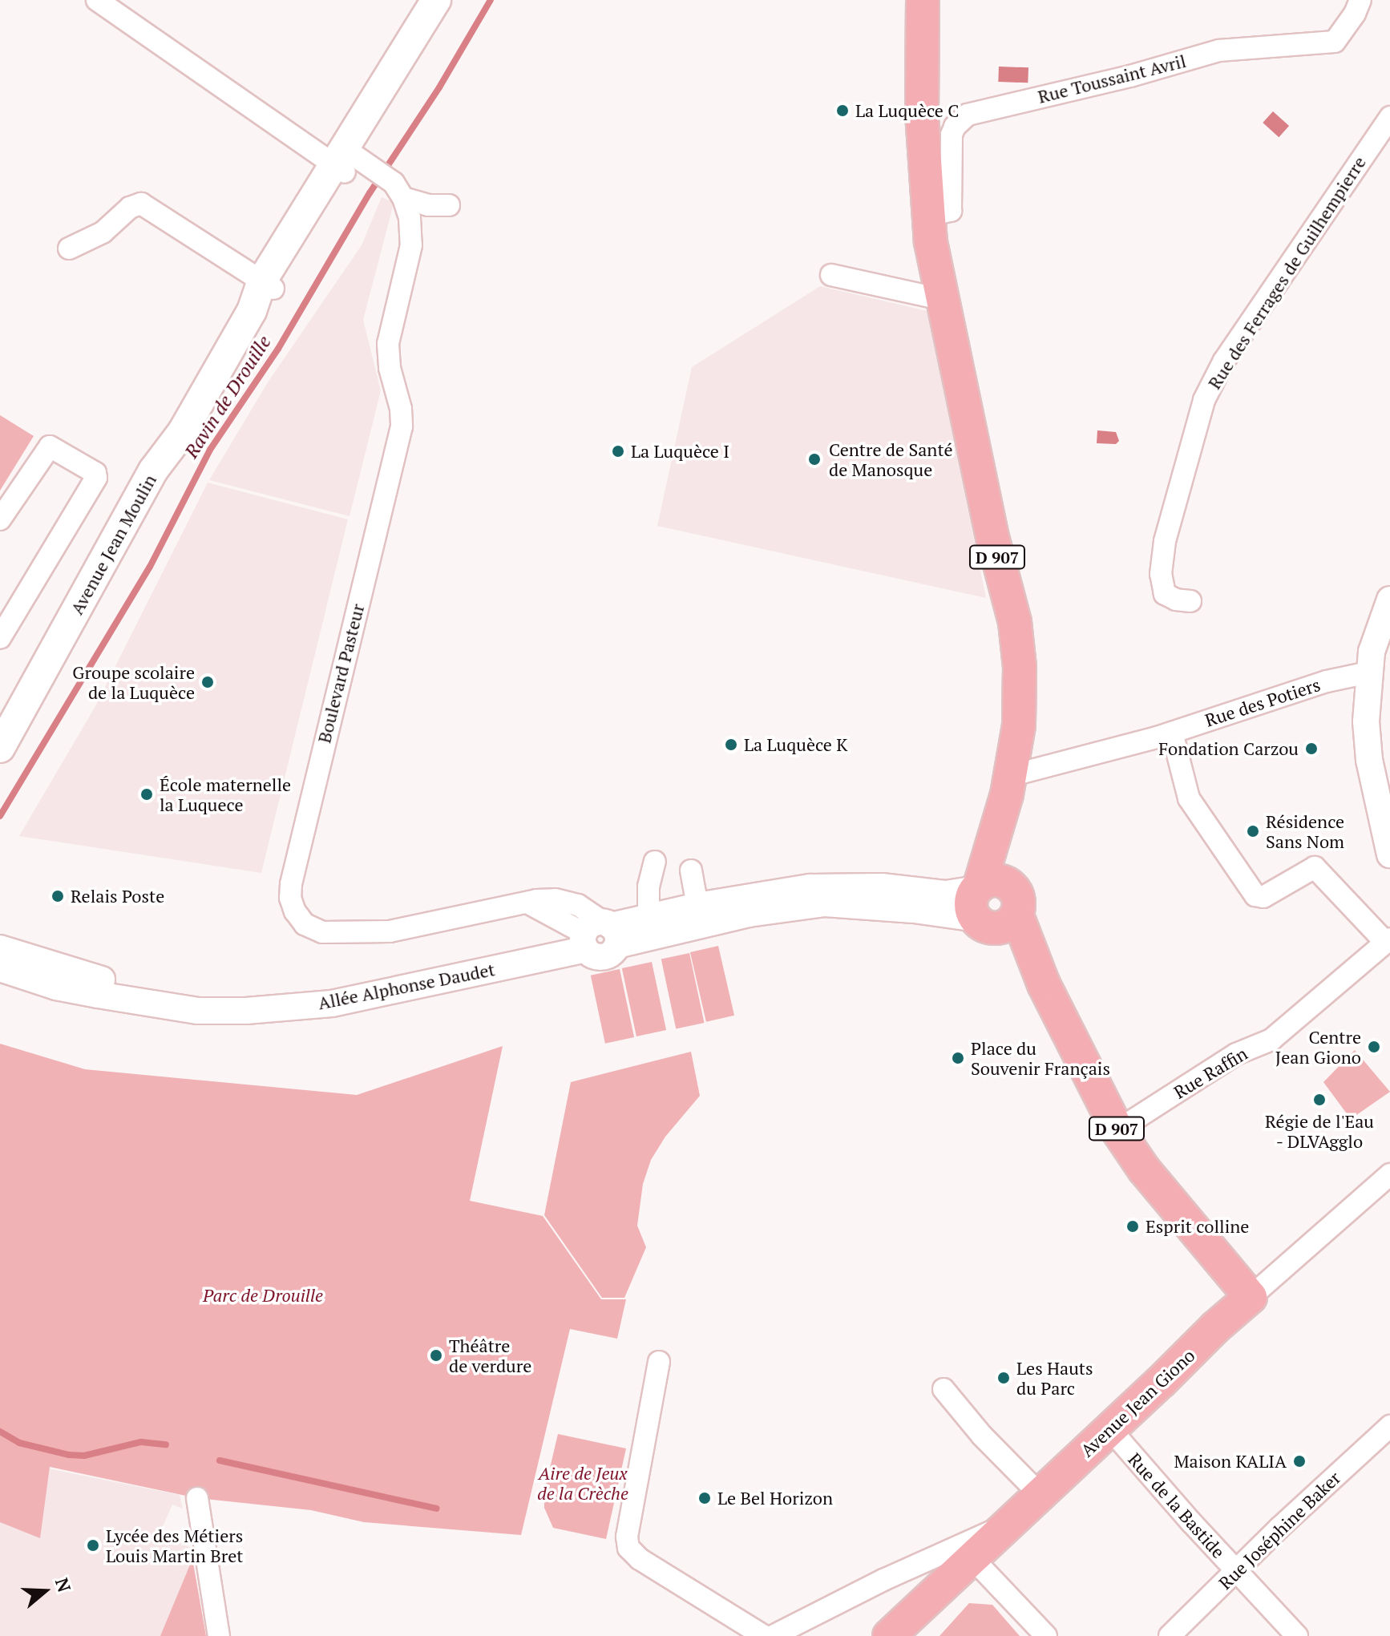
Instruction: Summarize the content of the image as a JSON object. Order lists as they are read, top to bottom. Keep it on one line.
{"streets":{"main road":["Avenue Jean Moulin","D 907","Avenue Jean Giono"],"street":["Rue Toussaint Avril","Rue des Ferrages de Guilhempierre","Boulevard Pasteur","Rue des Potiers","Allée Alphonse Daudet","Rue Raffin","Rue de la Bastide","Rue Joséphine Baker"]},"crossings":[["Rue Toussaint Avril","D 907"],["D 907","Rue des Potiers"],["D 907","Allée Alphonse Daudet"],["D 907","Rue Raffin"],["D 907","Avenue Jean Giono"],["Boulevard Pasteur","Allée Alphonse Daudet"],["Avenue Jean Giono","Rue de la Bastide"],["Rue de la Bastide","Rue Joséphine Baker"]],"water":["Ravin de Drouille"],"parks":["Parc de Drouille","Aire de Jeux de la Crèche"],"places":["La Luquèce C","La Luquèce I","Centre de Santé de Manosque","Groupe scolaire de la Luquèce","La Luquèce K","Fondation Carzou","École maternelle la Luquece","Résidence Sans Nom","Relais Poste","Centre Jean Giono","Place du Souvenir Français","Régie de l'Eau - DLVAgglo","Esprit colline","Théâtre de verdure","Les Hauts du Parc","Maison KALIA","Le Bel Horizon","Lycée des Métiers Louis Martin Bret"],"north":"right"}
